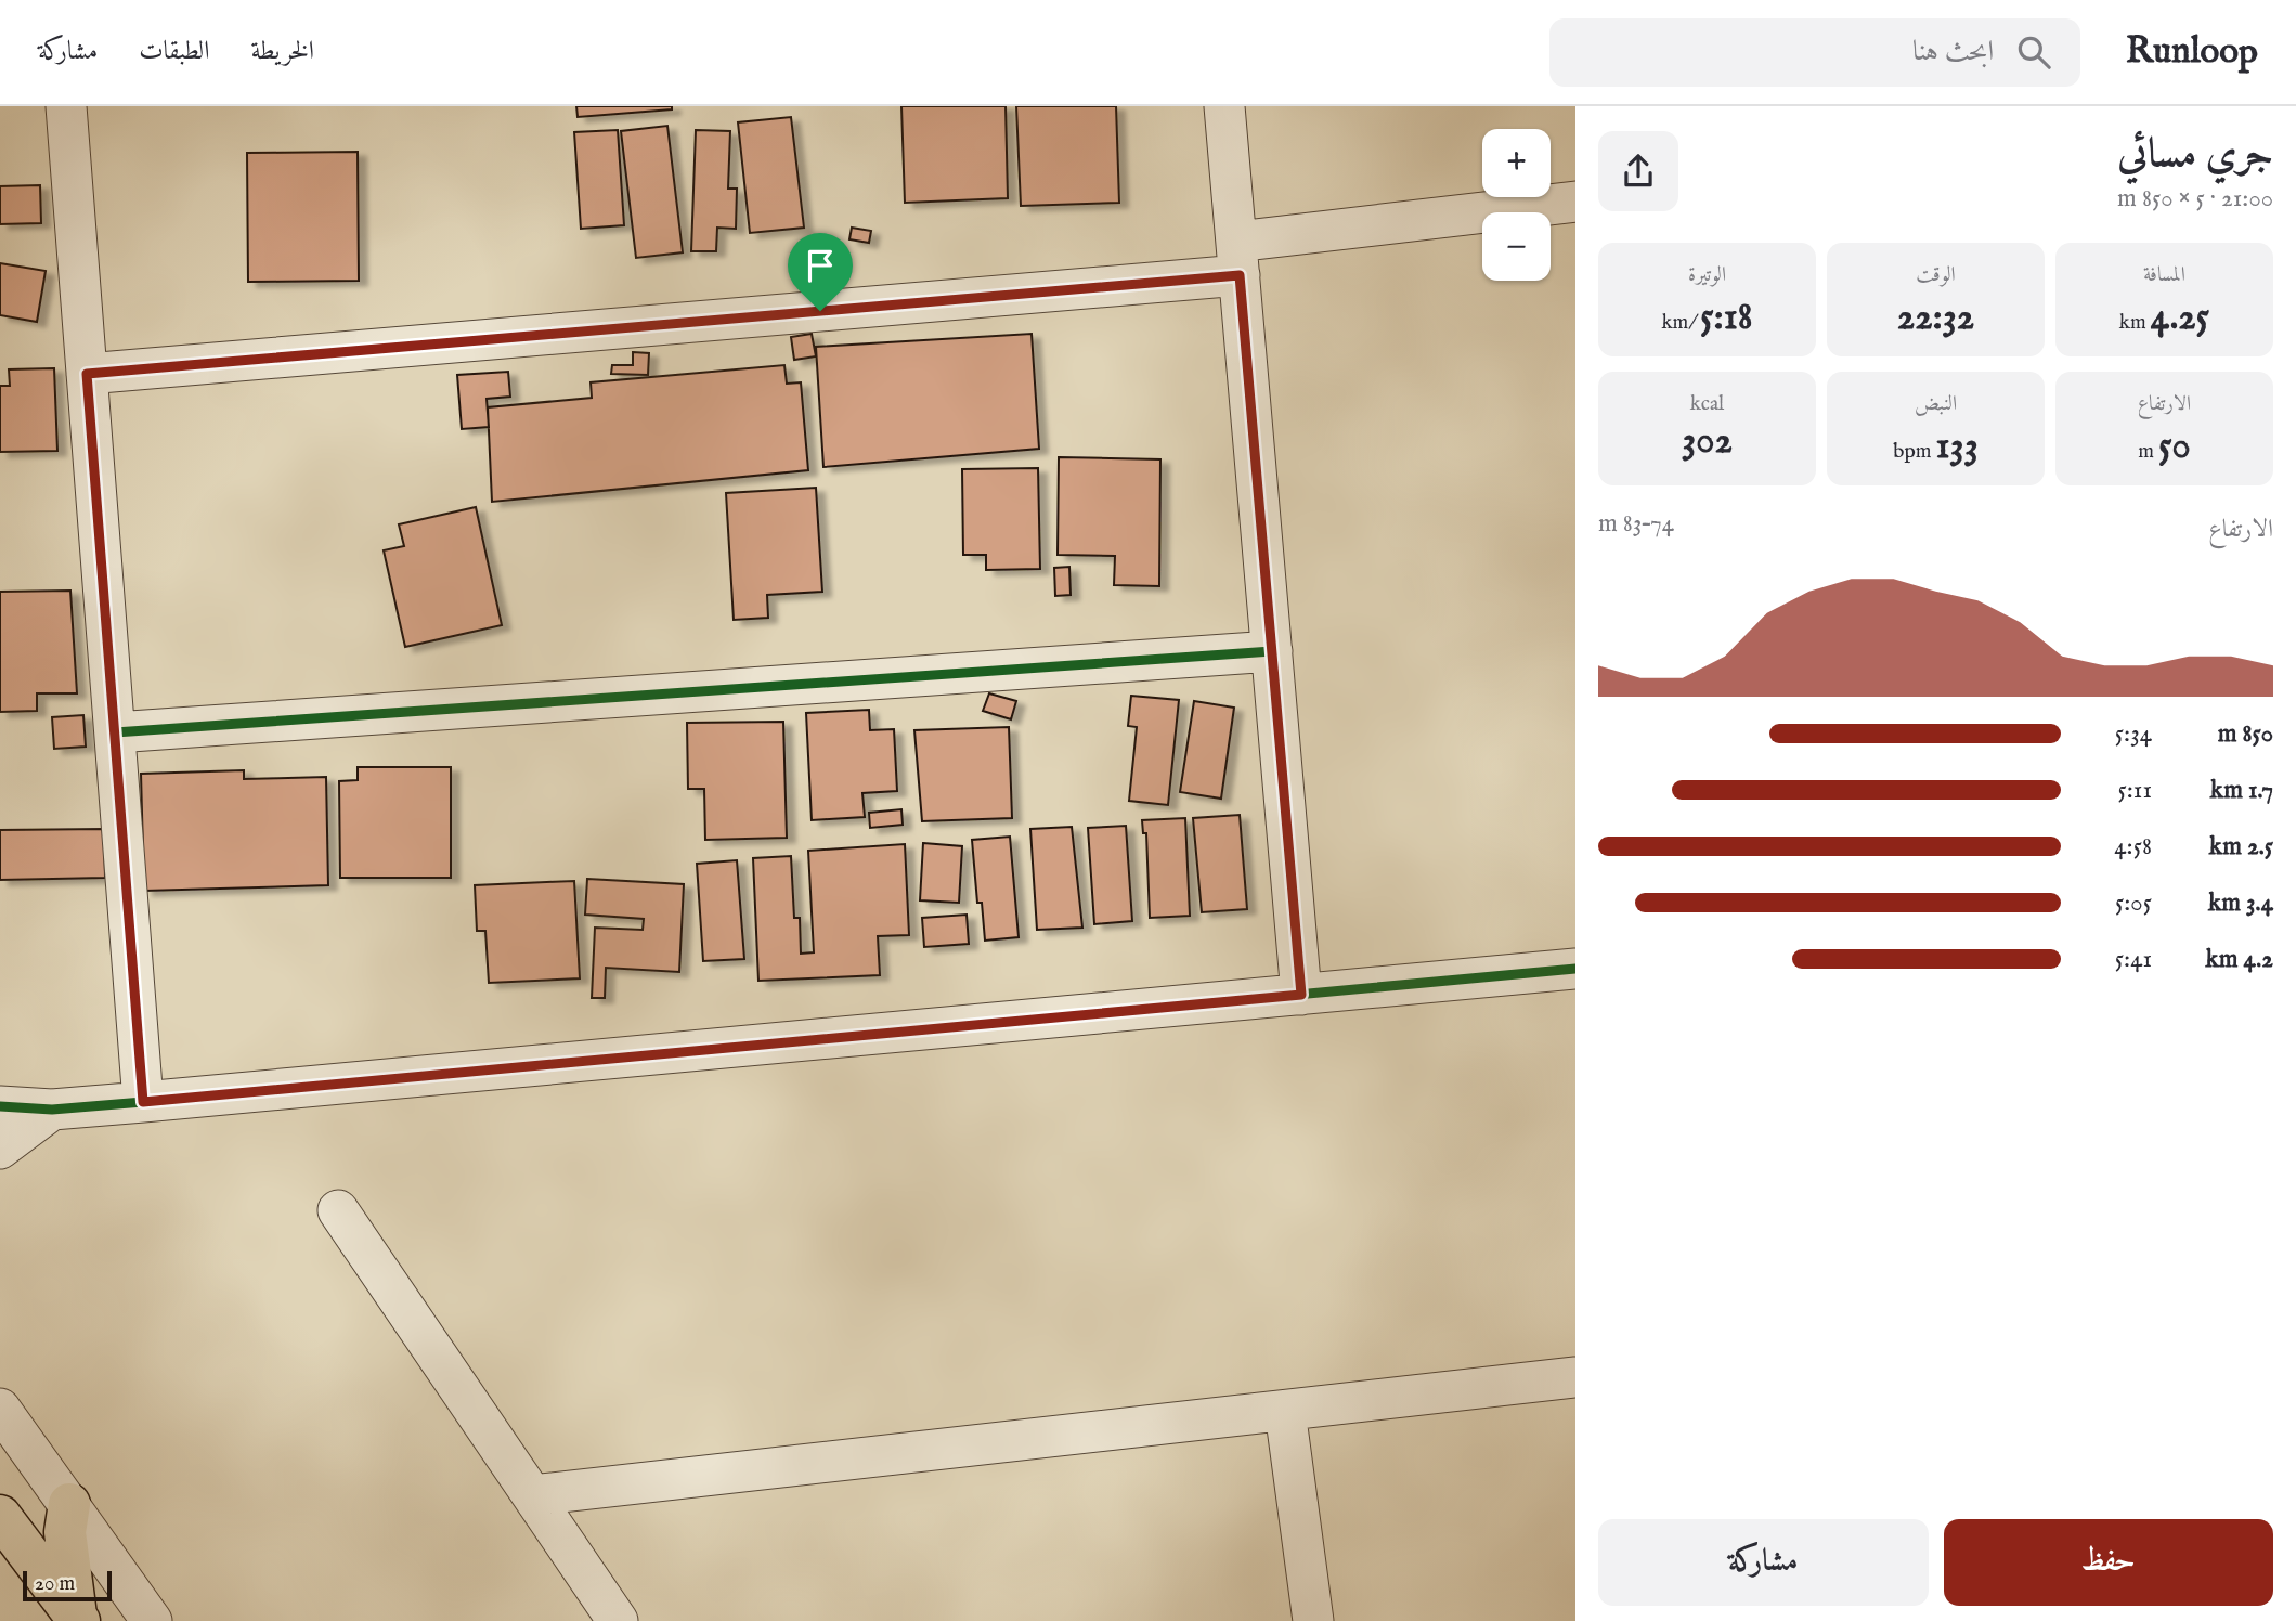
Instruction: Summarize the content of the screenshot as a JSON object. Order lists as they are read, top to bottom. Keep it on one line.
{"scale_bar":"20 m","page":{"header":"Runloop","search":"ابحث هنا","nav":["الخريطة","الطبقات","مشاركة"],"heading":["جري مسائي","21:00 · 5 × 850 m"],"map_buttons":["+","−"],"stats":[["المسافة","4.25 km"],["الوقت","22:32"],["الوتيرة","5:18 /km"],["الارتفاع","50 m"],["النبض","133 bpm"],["kcal","302"]],"chart":["الارتفاع","74–83 m"],"list":[{"name":"850 m","note":"5:34"},{"name":"1.7 km","note":"5:11"},{"name":"2.5 km","note":"4:58"},{"name":"3.4 km","note":"5:05"},{"name":"4.2 km","note":"5:41"}],"buttons":["حفظ","مشاركة"],"scale":"20 m"}}
